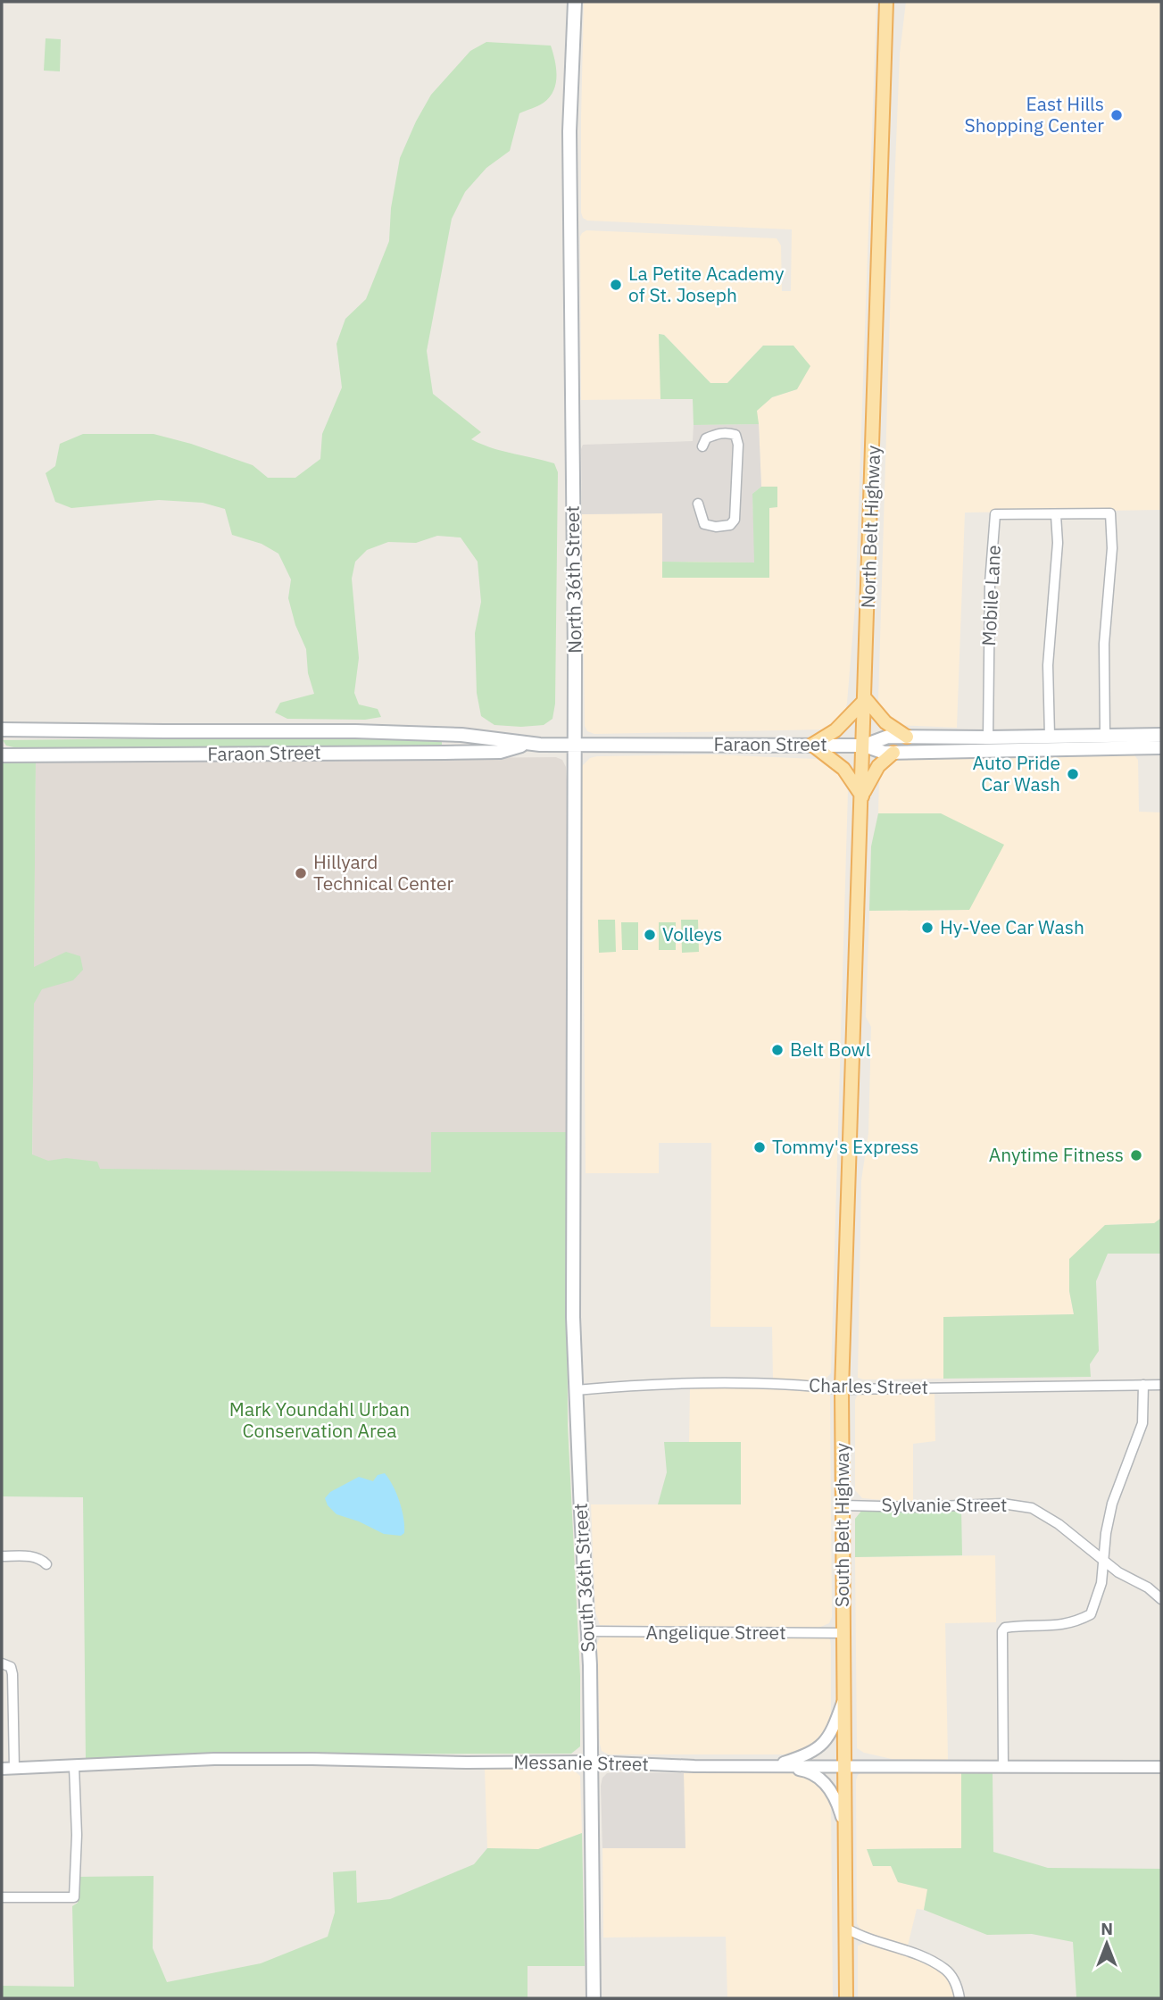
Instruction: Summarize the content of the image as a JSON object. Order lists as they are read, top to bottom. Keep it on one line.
{"streets":{"main road":["North Belt Highway","North 36th Street","Faraon Street","South Belt Highway","South 36th Street"],"street":["Mobile Lane","Charles Street","Sylvanie Street","Angelique Street","Messanie Street"]},"crossings":[["North Belt Highway","Faraon Street"],["North Belt Highway","South Belt Highway"],["North 36th Street","Faraon Street"],["North 36th Street","South 36th Street"],["Mobile Lane","Faraon Street"],["Charles Street","South Belt Highway"],["Charles Street","South 36th Street"],["Sylvanie Street","South Belt Highway"],["South Belt Highway","Angelique Street"],["South Belt Highway","Messanie Street"],["South 36th Street","Angelique Street"],["South 36th Street","Messanie Street"]],"parks":["Mark Youndahl Urban Conservation Area"],"places":["East Hills Shopping Center","La Petite Academy of St. Joseph","Auto Pride Car Wash","Hillyard Technical Center","Hy-Vee Car Wash","Volleys","Belt Bowl","Tommy's Express","Anytime Fitness"],"north":"top"}
